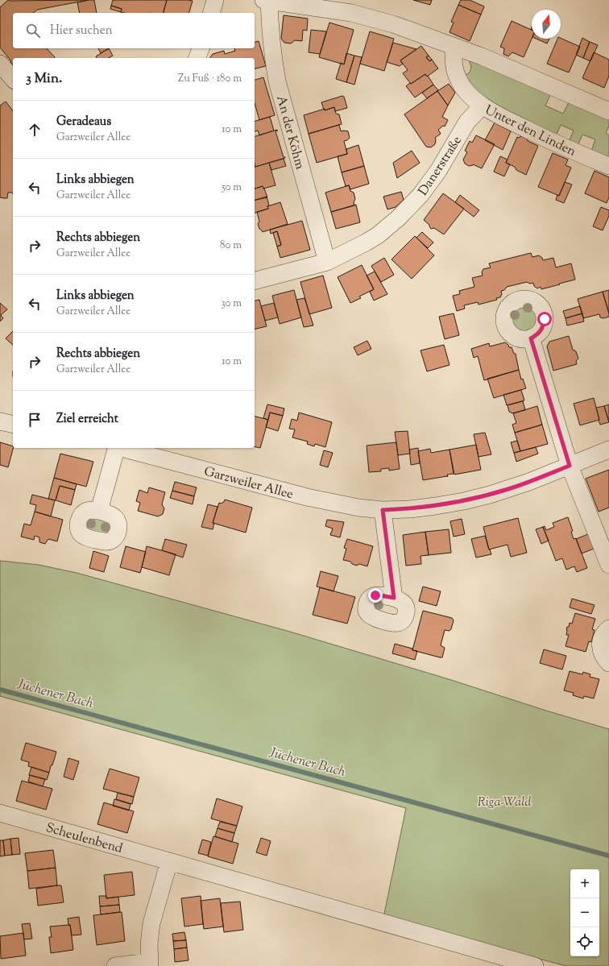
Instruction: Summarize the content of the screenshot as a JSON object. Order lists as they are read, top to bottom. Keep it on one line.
{"streets":{"street":["Unter den Linden","An der Köhm","Danerstraße","Garzweiler Allee","Scheulenbend"]},"crossings":[["Unter den Linden","Danerstraße"],["An der Köhm","Danerstraße"]],"water":["Jüchener Bach"],"parks":["Riga-Wald"],"north":"top","page":{"search":"Hier suchen","heading":["3 Min.","Zu Fuß · 180 m"],"list":[["Geradeaus","Garzweiler Allee","10 m"],["Links abbiegen","Garzweiler Allee","50 m"],["Rechts abbiegen","Garzweiler Allee","80 m"],["Links abbiegen","Garzweiler Allee","30 m"],["Rechts abbiegen","Garzweiler Allee","10 m"],"Ziel erreicht"],"map_buttons":["+","−"]}}
